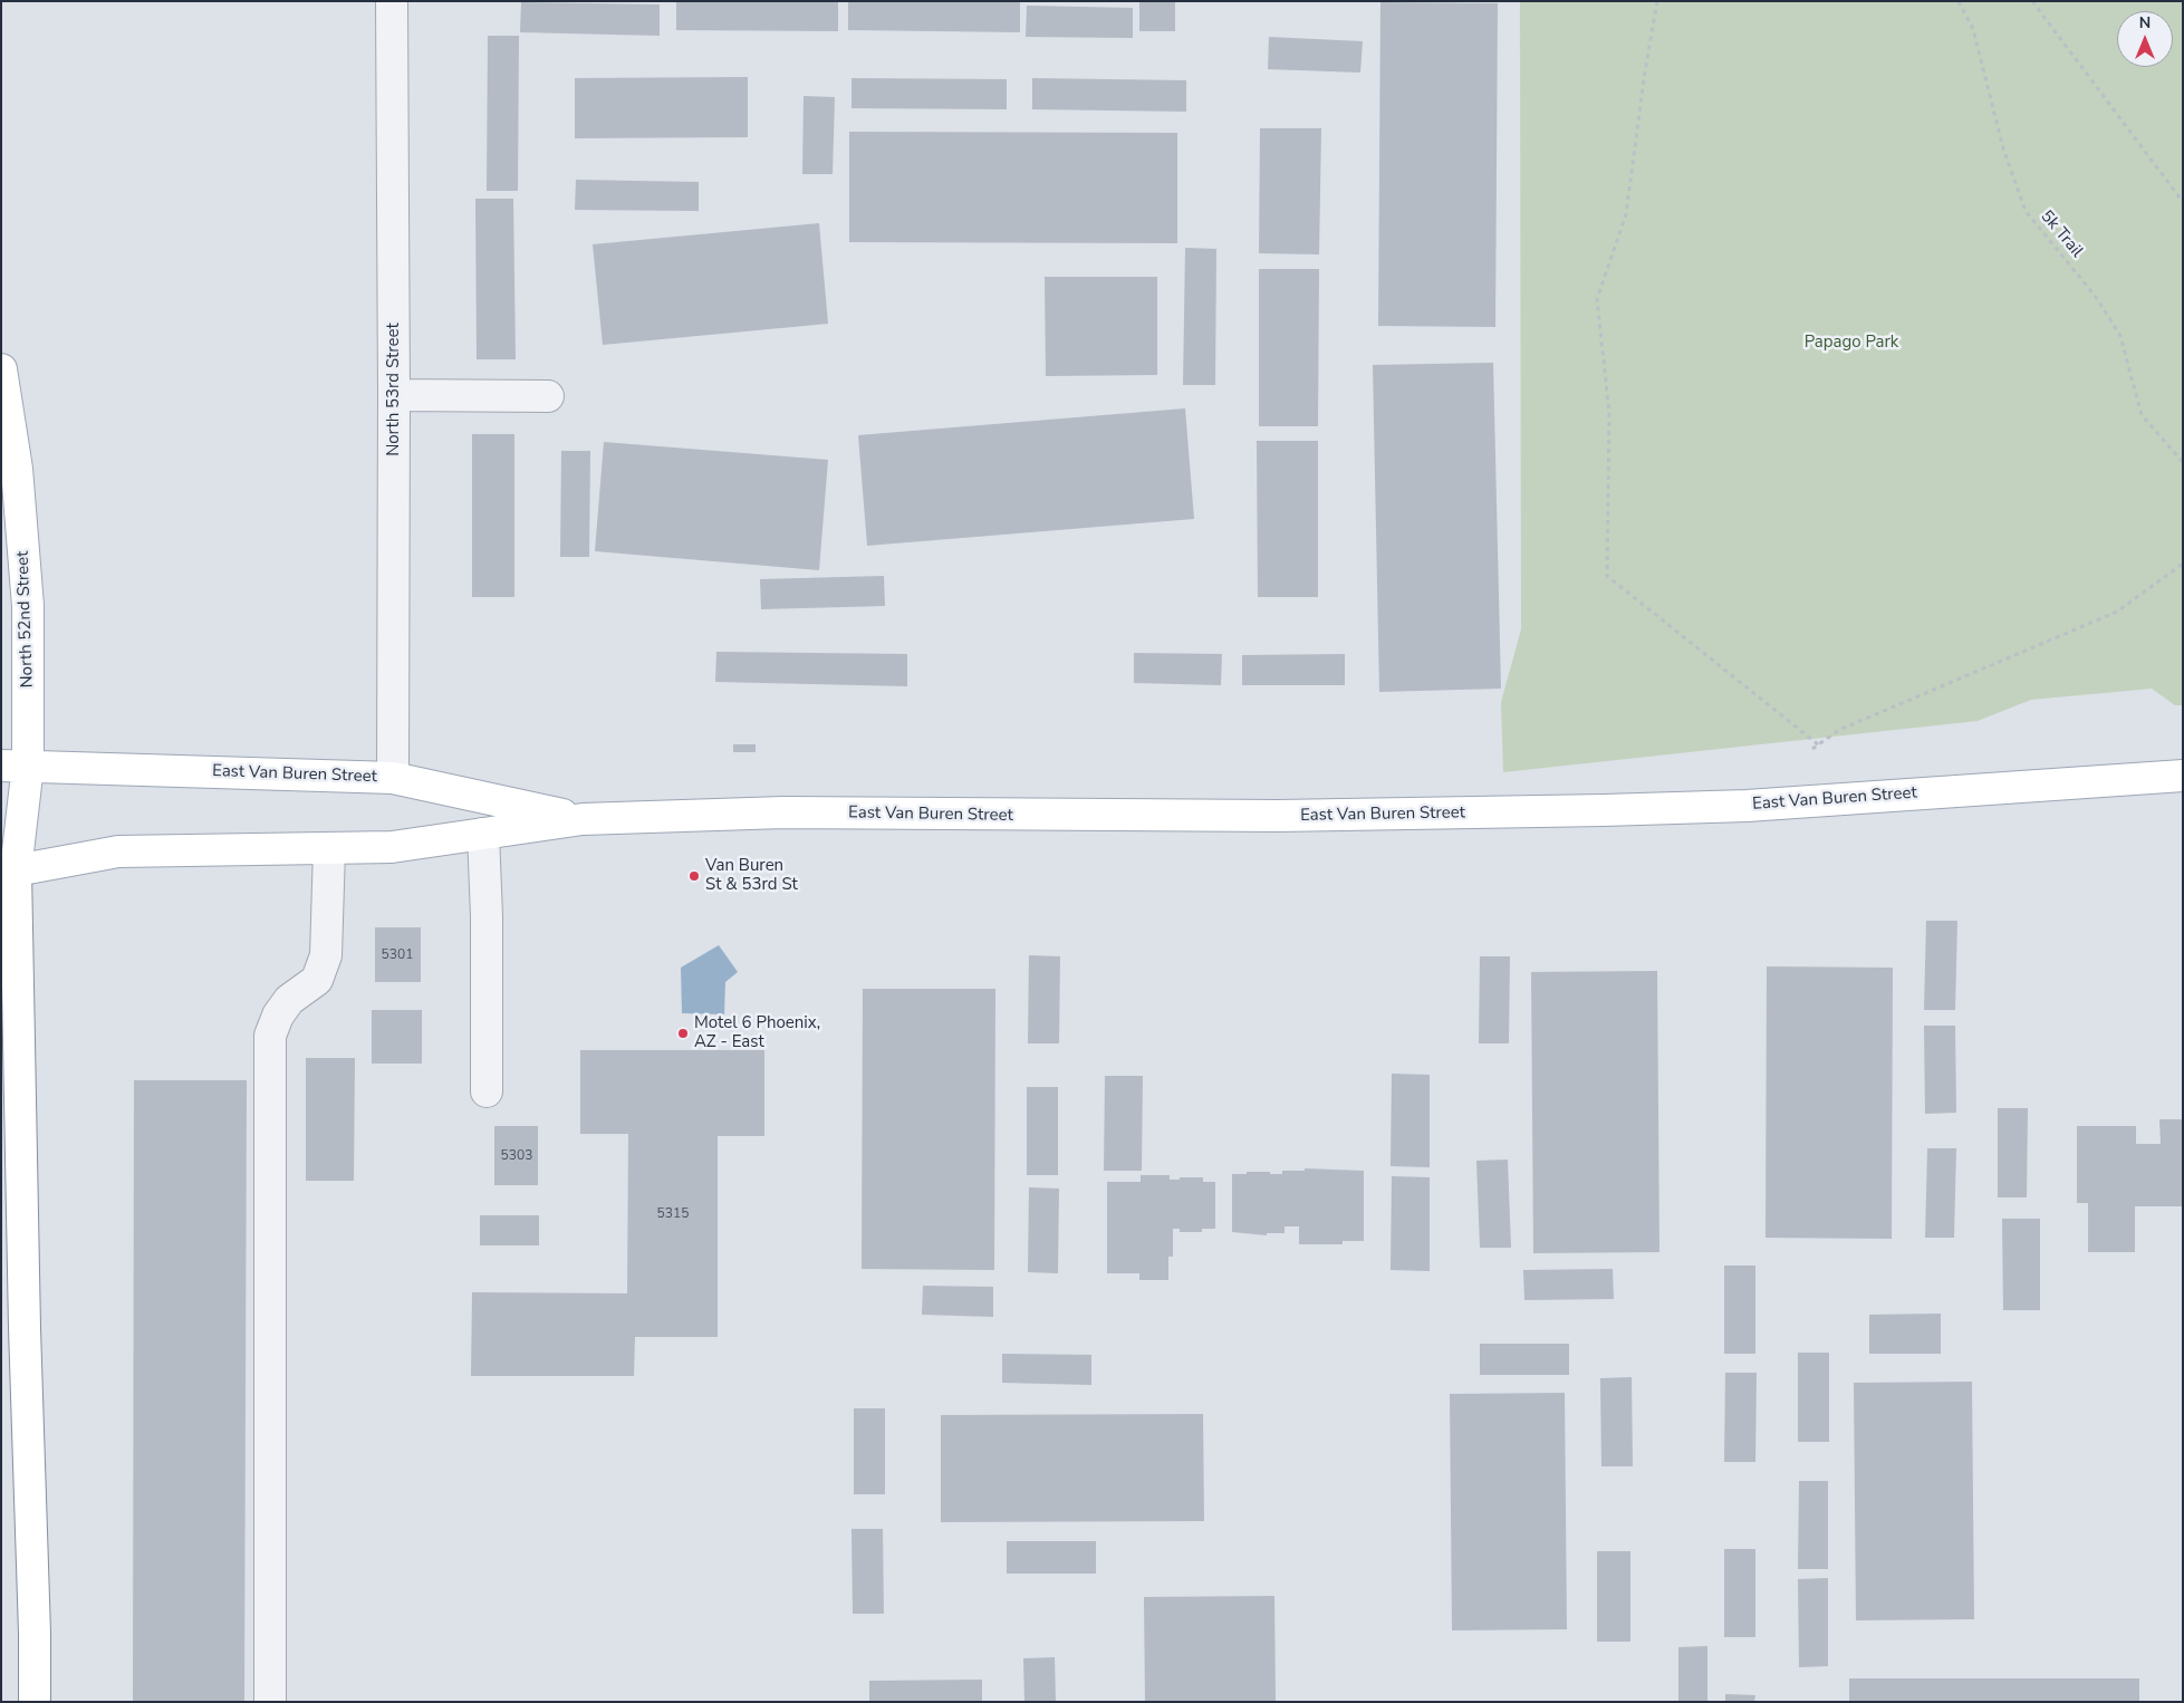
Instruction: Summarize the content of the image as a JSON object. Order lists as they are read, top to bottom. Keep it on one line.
{"streets":{"main road":["North 52nd Street","East Van Buren Street"],"street":["North 53rd Street"],"path":["5k Trail"]},"crossings":[["North 53rd Street","East Van Buren Street"],["North 52nd Street","East Van Buren Street"]],"parks":["Papago Park"],"places":["Van Buren St & 53rd St","Motel 6 Phoenix, AZ - East"],"house_numbers":["5301","5303","5315"],"north":"top"}
